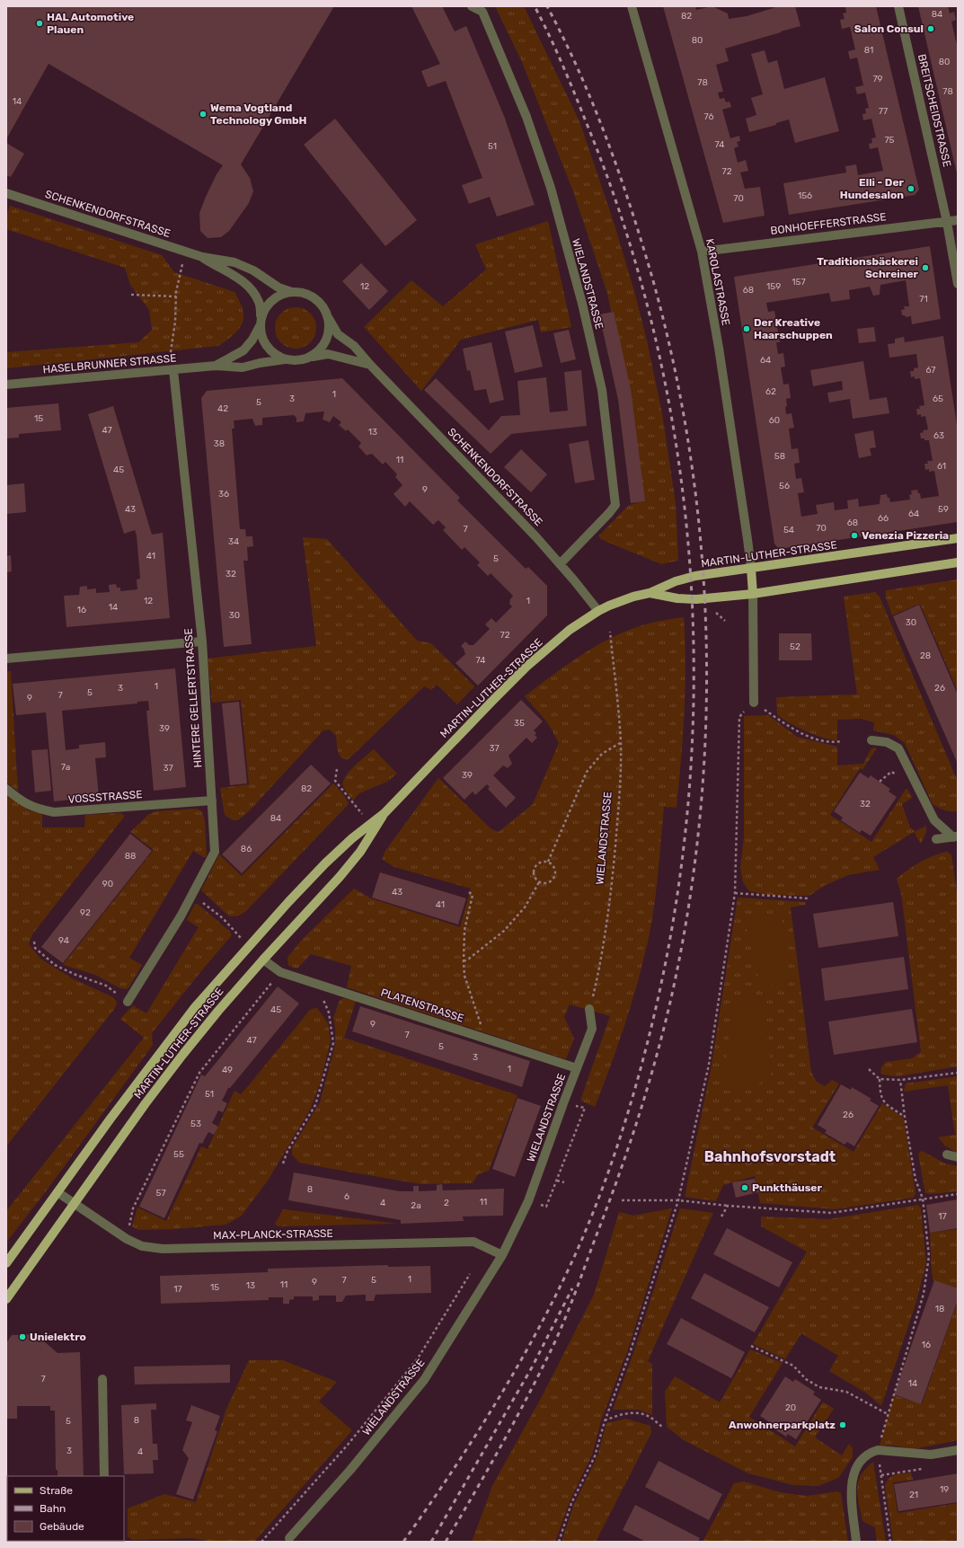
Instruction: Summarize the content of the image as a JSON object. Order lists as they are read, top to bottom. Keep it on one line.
{"streets":{"main road":["MARTIN-LUTHER-STRASSE"],"street":["BREITSCHEIDSTRASSE","SCHENKENDORFSTRASSE","BONHOEFFERSTRASSE","KAROLASTRASSE","WIELANDSTRASSE","HASELBRUNNER STRASSE","HINTERE GELLERTSTRASSE","VOSSSTRASSE","PLATENSTRASSE","MAX-PLANCK-STRASSE"]},"crossings":[["BREITSCHEIDSTRASSE","BONHOEFFERSTRASSE"],["SCHENKENDORFSTRASSE","WIELANDSTRASSE"],["SCHENKENDORFSTRASSE","HASELBRUNNER STRASSE"],["SCHENKENDORFSTRASSE","MARTIN-LUTHER-STRASSE"],["BONHOEFFERSTRASSE","KAROLASTRASSE"],["KAROLASTRASSE","MARTIN-LUTHER-STRASSE"],["WIELANDSTRASSE","PLATENSTRASSE"],["WIELANDSTRASSE","MAX-PLANCK-STRASSE"],["HASELBRUNNER STRASSE","HINTERE GELLERTSTRASSE"],["MARTIN-LUTHER-STRASSE","PLATENSTRASSE"],["MARTIN-LUTHER-STRASSE","MAX-PLANCK-STRASSE"],["HINTERE GELLERTSTRASSE","VOSSSTRASSE"]],"districts":["Bahnhofsvorstadt"],"places":["HAL Automotive Plauen","Salon Consul","Wema Vogtland Technology GmbH","Elli - Der Hundesalon","Traditionsbäckerei Schreiner","Der Kreative Haarschuppen","Venezia Pizzeria","Punkthäuser","Unielektro","Anwohnerparkplatz"],"house_numbers":["84","82","80","81","80","79","78","78","14","77","76","75","74","51","72","156","70","157","12","159","68","71","64","67","62","1","3","65","5","42","15","60","47","13","63","38","58","11","61","45","56","9","36","43","59","64","66","68","70","7","54","34","41","5","32","12","1","14","16","30","30","72","52","28","74","1","3","26","5","7","9","35","39","37","7a","37","39","82","32","84","86","88","90","43","41","92","94","45","9","7","47","5","3","1","49","51","26","53","55","8","57","6","11","4","2","2a","17","1","7","5","9","11","13","15","17","18","16","7","14","20","8","5","3","4","19","21"],"legend":["Straße","Bahn","Gebäude"]}
